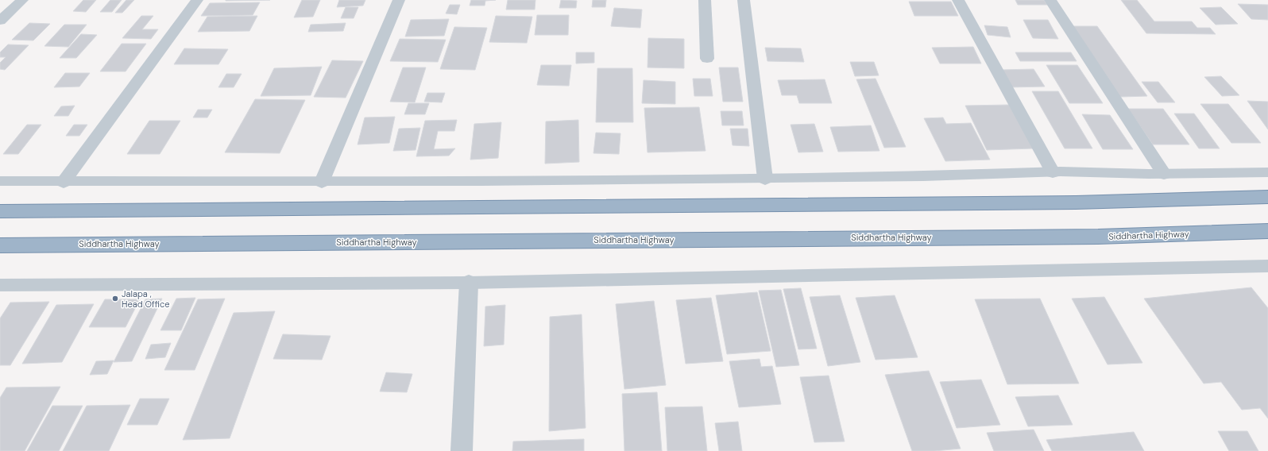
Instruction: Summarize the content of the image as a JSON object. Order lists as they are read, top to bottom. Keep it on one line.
{"streets":{"highway":["Siddhartha Highway"]},"places":["Jalapa , Head Office"]}
